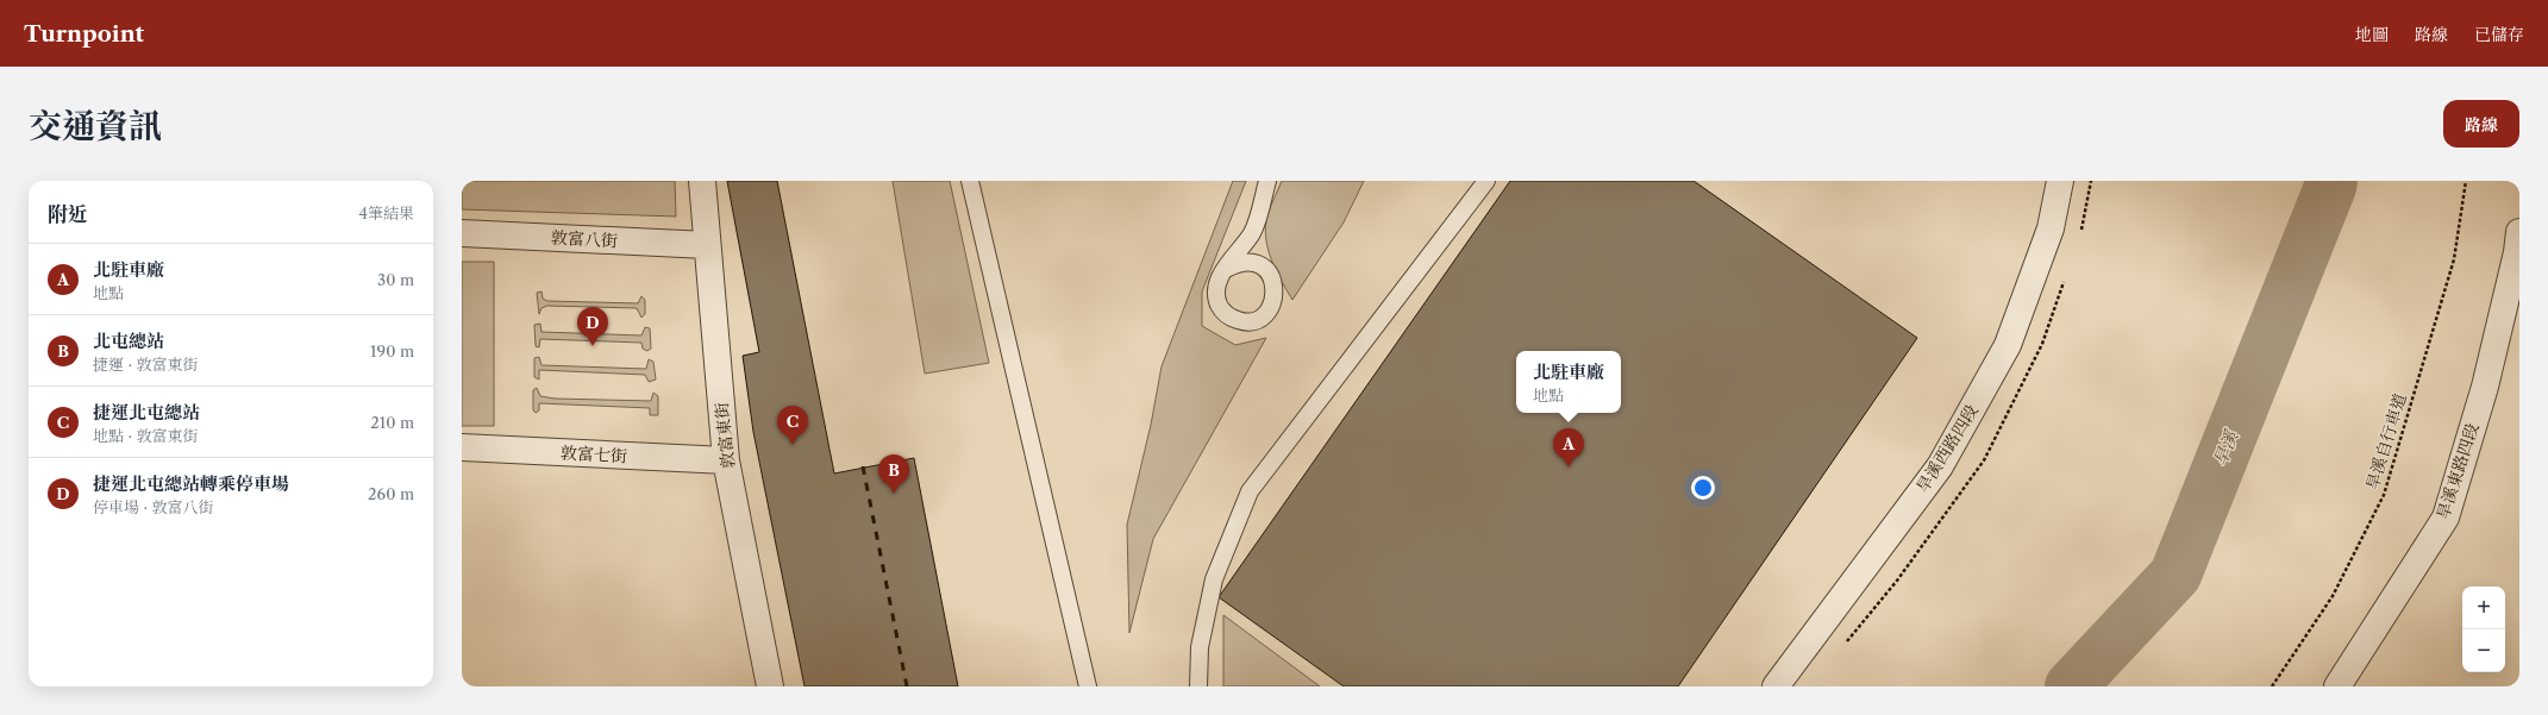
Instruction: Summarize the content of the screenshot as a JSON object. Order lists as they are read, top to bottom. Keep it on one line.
{"streets":{"street":["敦富八街","敦富東街","旱溪西路四段","敦富七街","旱溪東路四段"],"path":["旱溪自行車道"]},"crossings":[["敦富八街","敦富東街"],["敦富東街","敦富七街"]],"water":["旱溪"],"page":{"header":"Turnpoint","nav":["地圖","路線","已儲存"],"title":"交通資訊","buttons":"路線","heading":["附近","4筆結果"],"list":[{"mark":"A","name":"北駐車廠","note":"地點","value":"30 m"},{"mark":"B","name":"北屯總站","note":"捷運 · 敦富東街","value":"190 m"},{"mark":"C","name":"捷運北屯總站","note":"地點 · 敦富東街","value":"210 m"},{"mark":"D","name":"捷運北屯總站轉乘停車場","note":"停車場 · 敦富八街","value":"260 m"}],"pins":["D","C","A","B"],"popup":["北駐車廠","地點"],"map_buttons":["+","−"]}}
